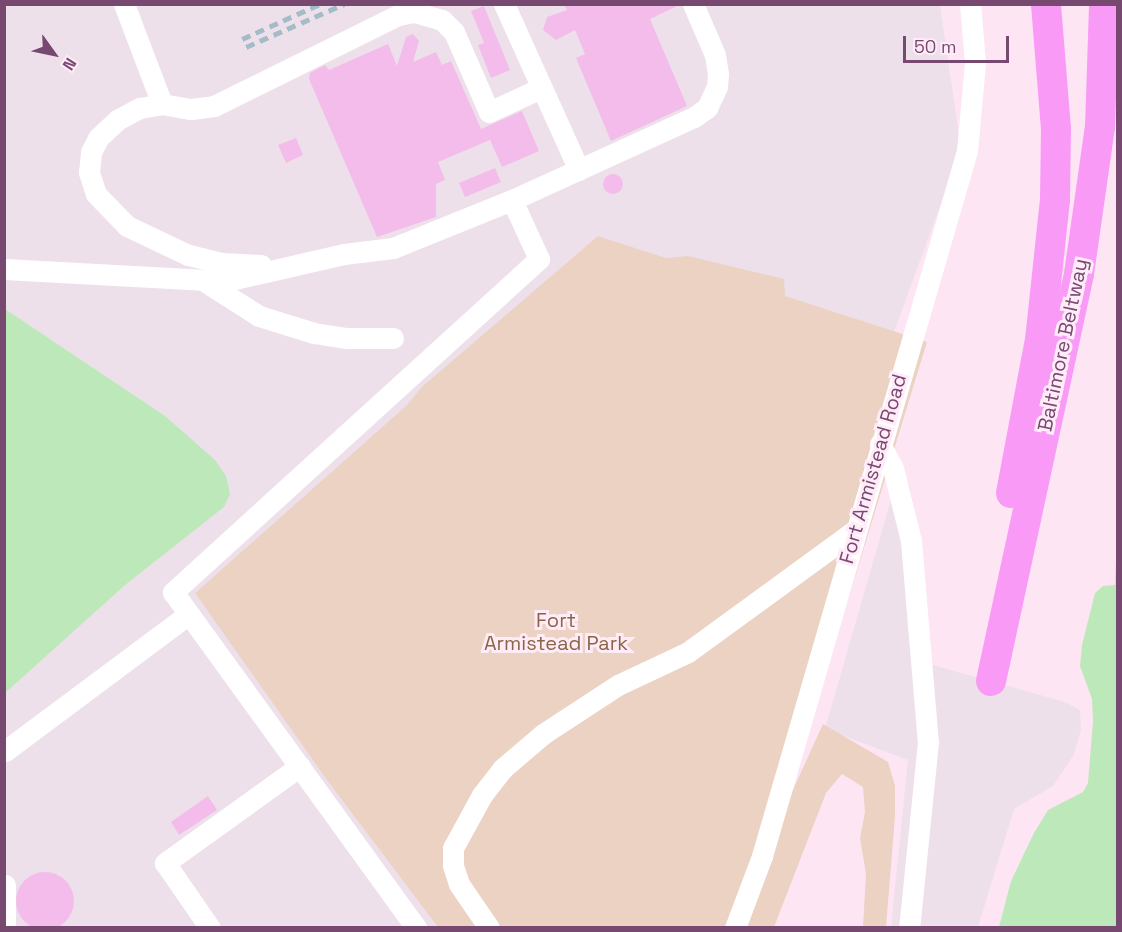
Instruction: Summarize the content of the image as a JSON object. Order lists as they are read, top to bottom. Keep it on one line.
{"streets":{"highway":["Baltimore Beltway"],"street":["Fort Armistead Road"]},"parks":["Fort Armistead Park"],"scale_bar":"50 m","north":"bottom right"}
